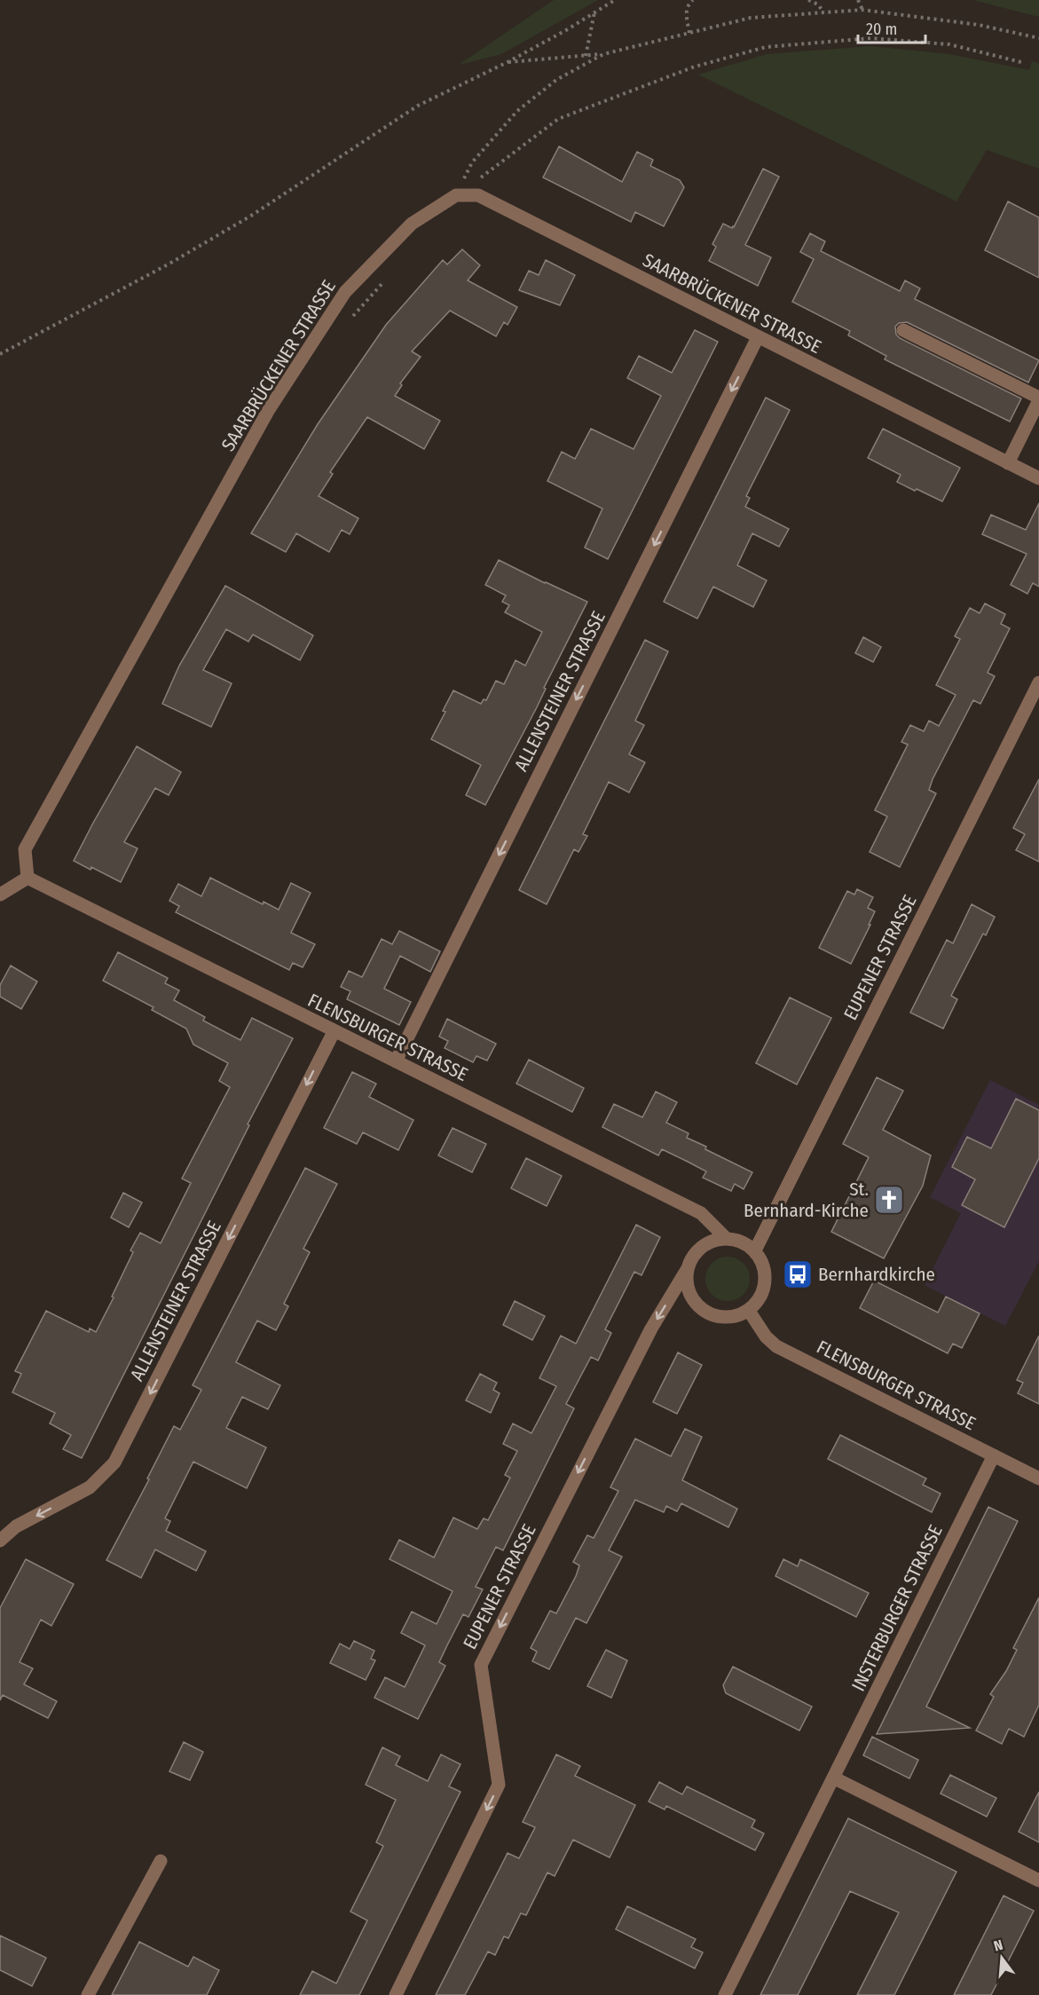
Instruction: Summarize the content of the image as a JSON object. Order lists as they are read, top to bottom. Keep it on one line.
{"streets":{"street":["SAARBRÜCKENER STRASSE","ALLENSTEINER STRASSE","EUPENER STRASSE","FLENSBURGER STRASSE","INSTERBURGER STRASSE"]},"crossings":[["SAARBRÜCKENER STRASSE","ALLENSTEINER STRASSE"],["SAARBRÜCKENER STRASSE","FLENSBURGER STRASSE"],["ALLENSTEINER STRASSE","FLENSBURGER STRASSE"],["EUPENER STRASSE","FLENSBURGER STRASSE"],["FLENSBURGER STRASSE","INSTERBURGER STRASSE"]],"one_way":["ALLENSTEINER STRASSE","EUPENER STRASSE"],"places":{"church":["St. Bernhard-Kirche"],"bus stop":["Bernhardkirche"]},"scale_bar":"20 m","north":"top"}
